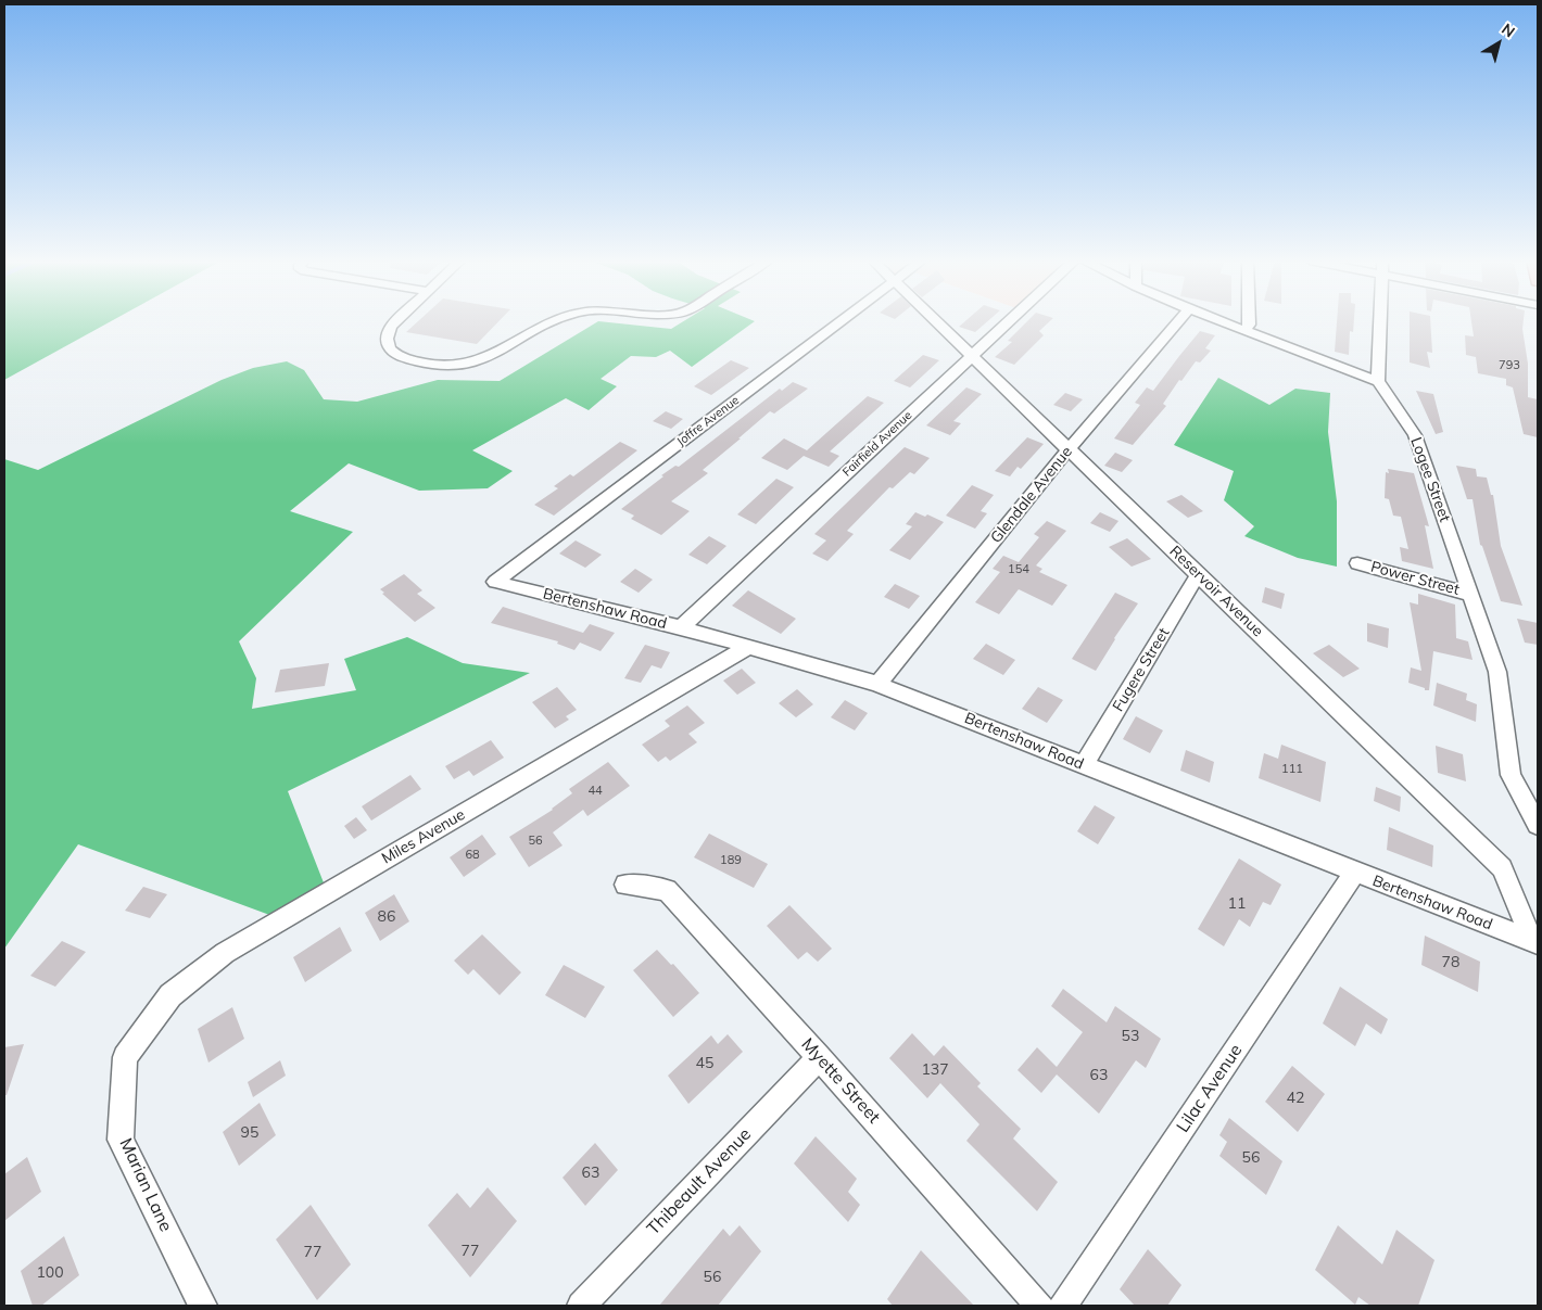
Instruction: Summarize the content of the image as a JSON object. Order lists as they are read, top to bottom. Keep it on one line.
{"streets":{"street":["Joffre Avenue","Fairfield Avenue","Logee Street","Glendale Avenue","Power Street","Reservoir Avenue","Bertenshaw Road","Fugere Street","Miles Avenue","Myette Street","Lilac Avenue","Thibeault Avenue","Marian Lane"]},"crossings":[["Joffre Avenue","Bertenshaw Road"],["Fairfield Avenue","Reservoir Avenue"],["Fairfield Avenue","Bertenshaw Road"],["Logee Street","Power Street"],["Glendale Avenue","Reservoir Avenue"],["Glendale Avenue","Bertenshaw Road"],["Reservoir Avenue","Bertenshaw Road"],["Reservoir Avenue","Fugere Street"],["Bertenshaw Road","Fugere Street"],["Bertenshaw Road","Miles Avenue"],["Bertenshaw Road","Lilac Avenue"],["Miles Avenue","Marian Lane"],["Myette Street","Thibeault Avenue"]],"house_numbers":["793","154","111","44","56","68","189","11","86","78","53","45","137","63","42","95","56","63","77","77","100","56"],"north":"top right"}
